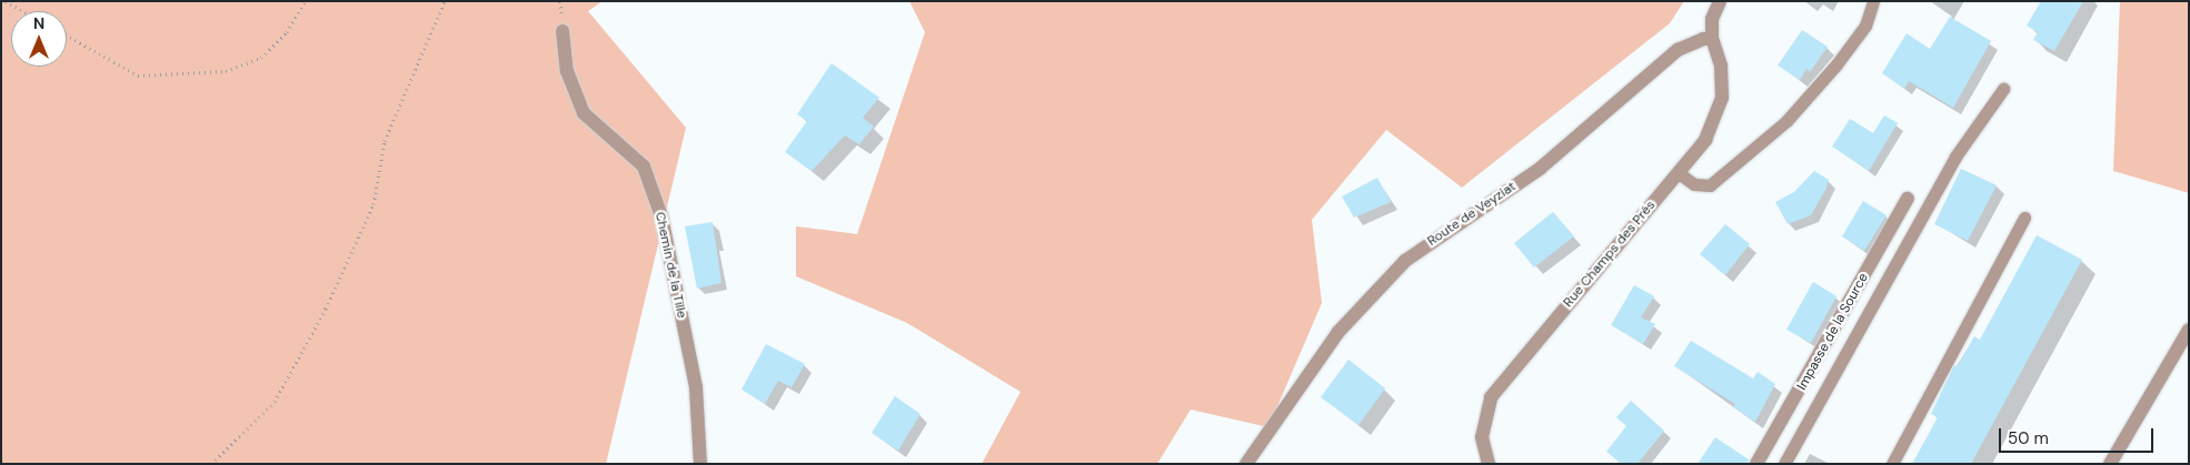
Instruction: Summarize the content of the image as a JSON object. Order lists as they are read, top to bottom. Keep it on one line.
{"streets":{"street":["Route de Veyziat","Rue Champs des Prés","Chemin de la Tille","Impasse de la Source"]},"crossings":[["Route de Veyziat","Rue Champs des Prés"]],"scale_bar":"50 m","north":"top"}
